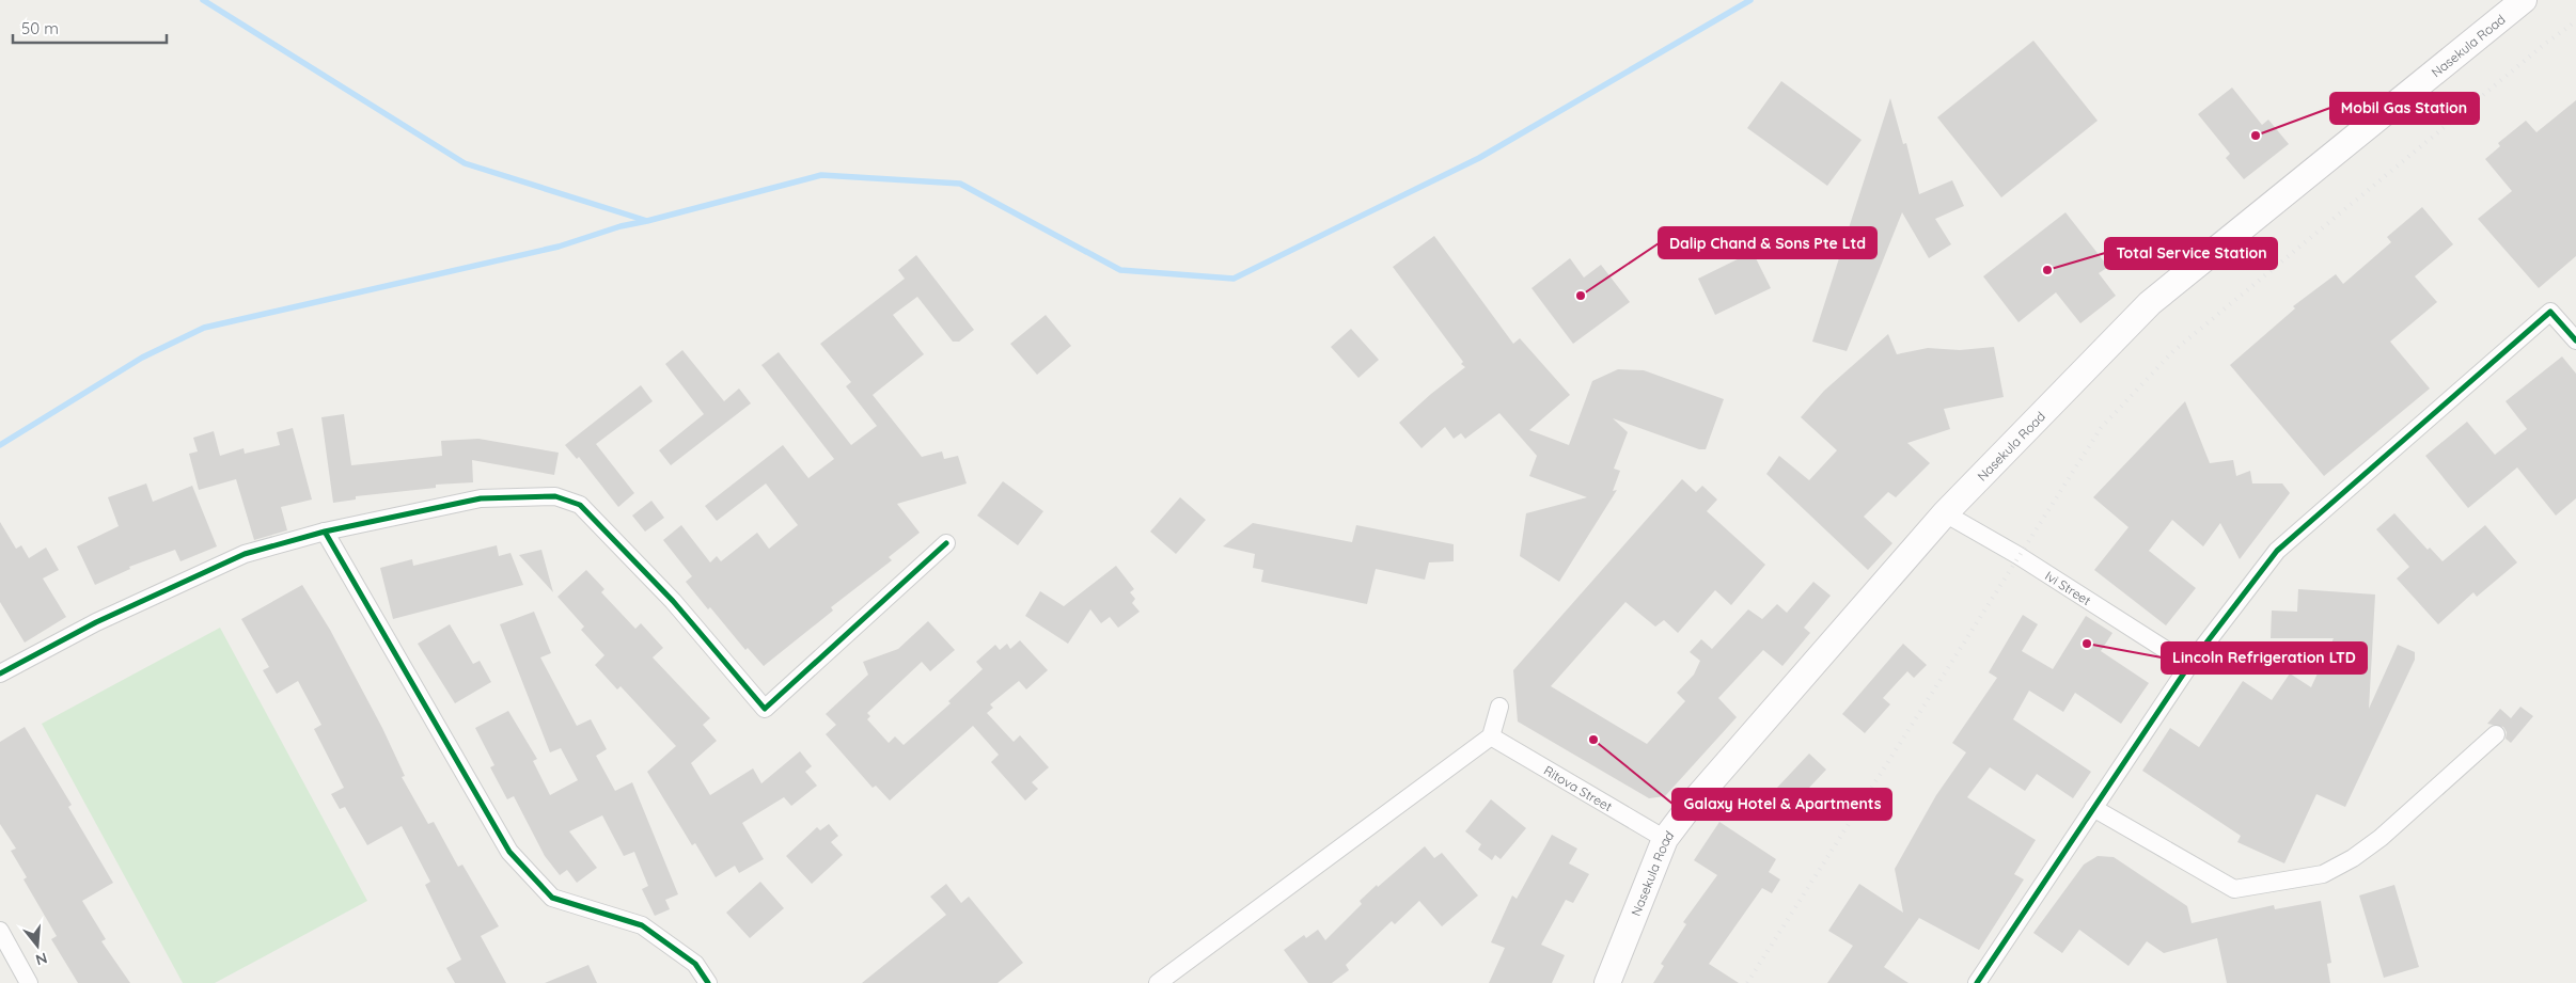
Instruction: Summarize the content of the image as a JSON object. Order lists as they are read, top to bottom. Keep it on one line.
{"streets":{"main road":["Nasekula Road"],"street":["Ivi Street","Ritova Street"]},"crossings":[["Nasekula Road","Ivi Street"],["Nasekula Road","Ritova Street"]],"places":["Mobil Gas Station","Total Service Station","Dalip Chand & Sons Pte Ltd","Lincoln Refrigeration LTD","Galaxy Hotel & Apartments"],"scale_bar":"50 m","north":"bottom"}
